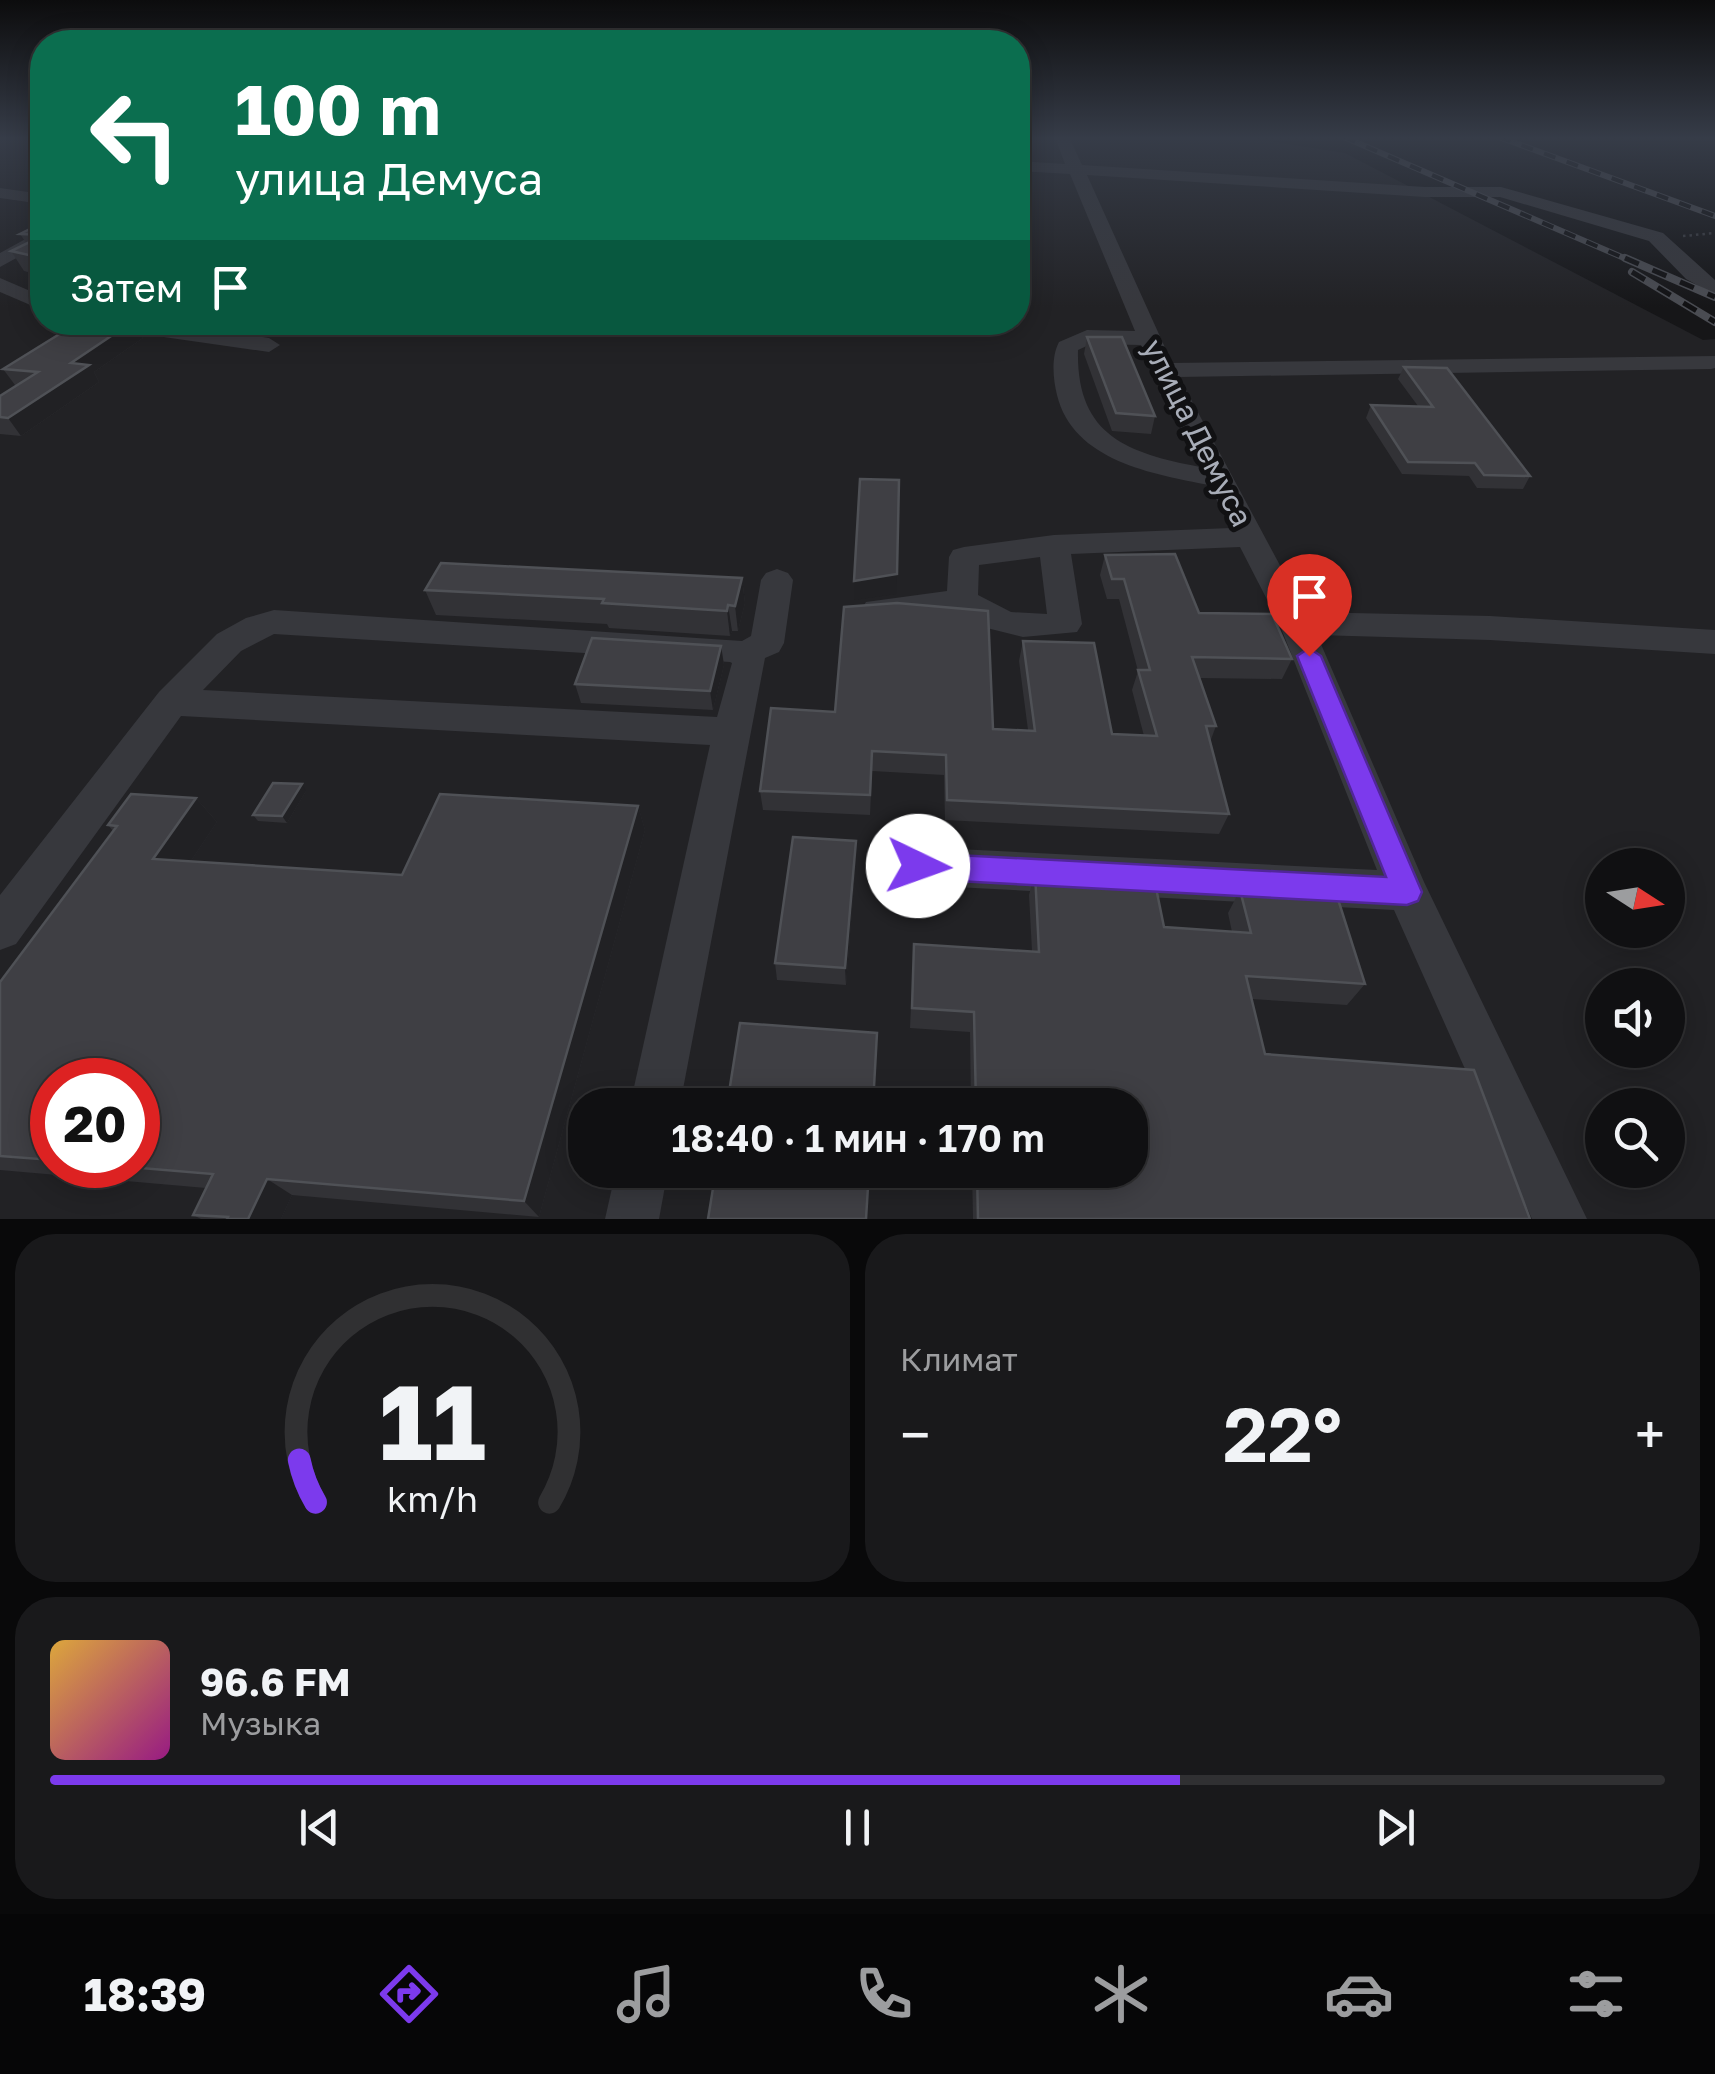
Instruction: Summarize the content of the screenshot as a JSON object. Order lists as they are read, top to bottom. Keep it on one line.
{"streets":{"street":["улица Демуса"]},"north":"right","page":{"turn":["100 m","улица Демуса"],"then":"Затем","limit":"20","trip":"18:40 · 1 мин · 170 m","tile":"Климат","heat":["−","22°","+"],"song":["96.6 FM","Музыка"],"tabs":"18:39","gauge":["11","km/h"]}}
